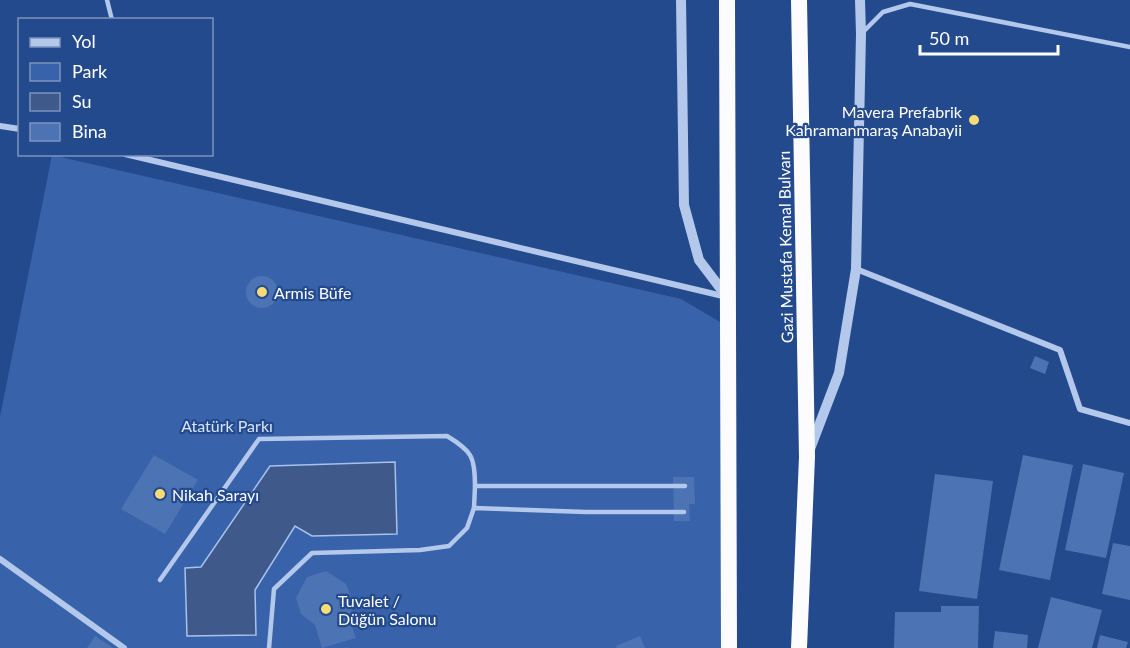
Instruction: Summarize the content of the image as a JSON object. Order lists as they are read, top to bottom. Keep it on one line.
{"streets":{"highway":["Gazi Mustafa Kemal Bulvarı"]},"parks":["Atatürk Parkı"],"places":["Mavera Prefabrik Kahramanmaraş Anabayii","Armis Büfe","Nikah Sarayı","Tuvalet / Düğün Salonu"],"legend":["Yol","Park","Su","Bina"],"scale_bar":"50 m"}
